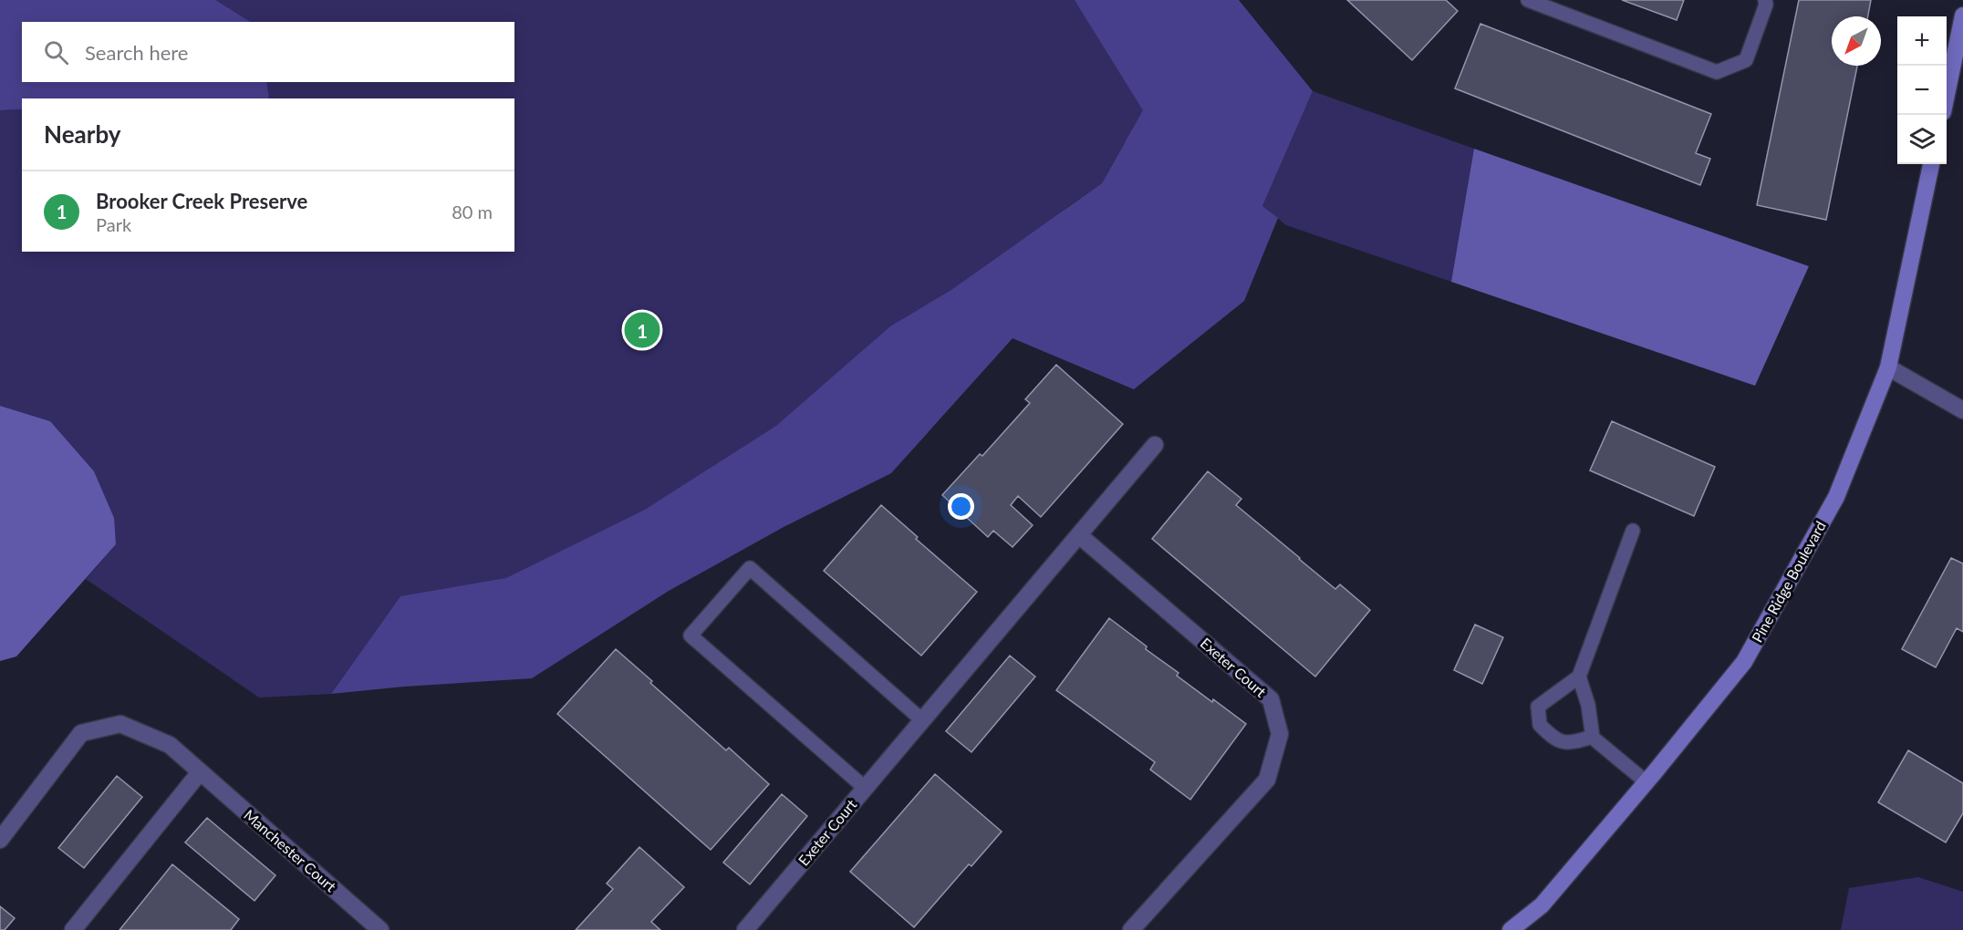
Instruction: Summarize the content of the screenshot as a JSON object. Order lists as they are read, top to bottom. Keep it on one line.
{"streets":{"street":["Pine Ridge Boulevard","Exeter Court","Manchester Court"]},"north":"bottom left","page":{"map_buttons":["+","−"],"search":"Search here","heading":"Nearby","list":[{"mark":"1","name":"Brooker Creek Preserve","note":"Park","value":"80 m"}],"pins":"1"}}
